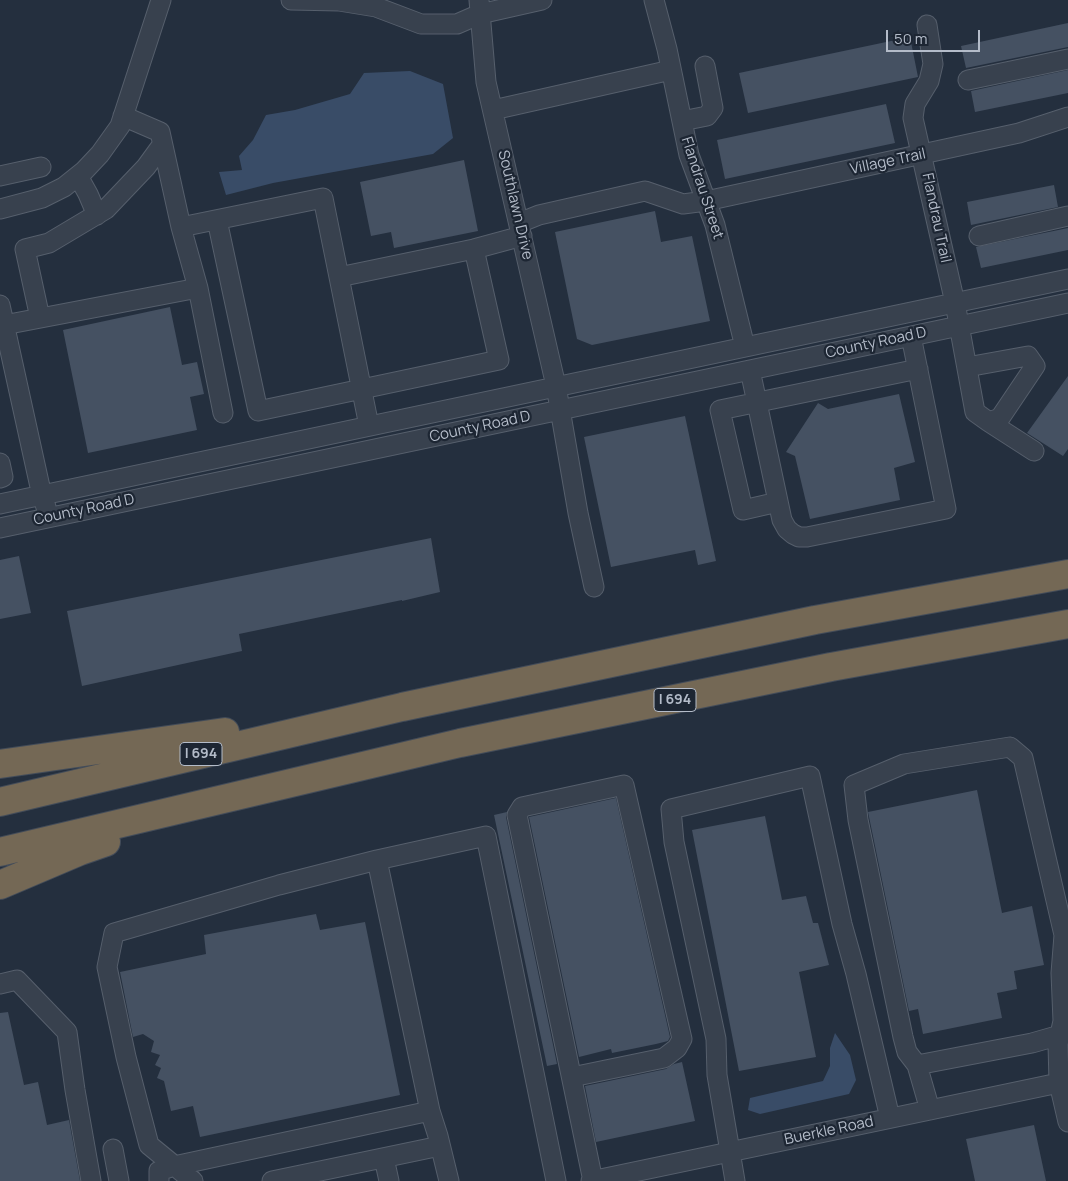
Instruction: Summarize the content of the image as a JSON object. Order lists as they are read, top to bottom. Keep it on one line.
{"streets":{"highway":["I 694"],"street":["Village Trail","Flandrau Street","Southlawn Drive","Flandrau Trail","County Road D","Buerkle Road"]},"crossings":[["Village Trail","Flandrau Street"],["Village Trail","Southlawn Drive"],["Village Trail","Flandrau Trail"],["Flandrau Street","County Road D"],["Southlawn Drive","County Road D"],["Flandrau Trail","County Road D"]],"scale_bar":"50 m"}
